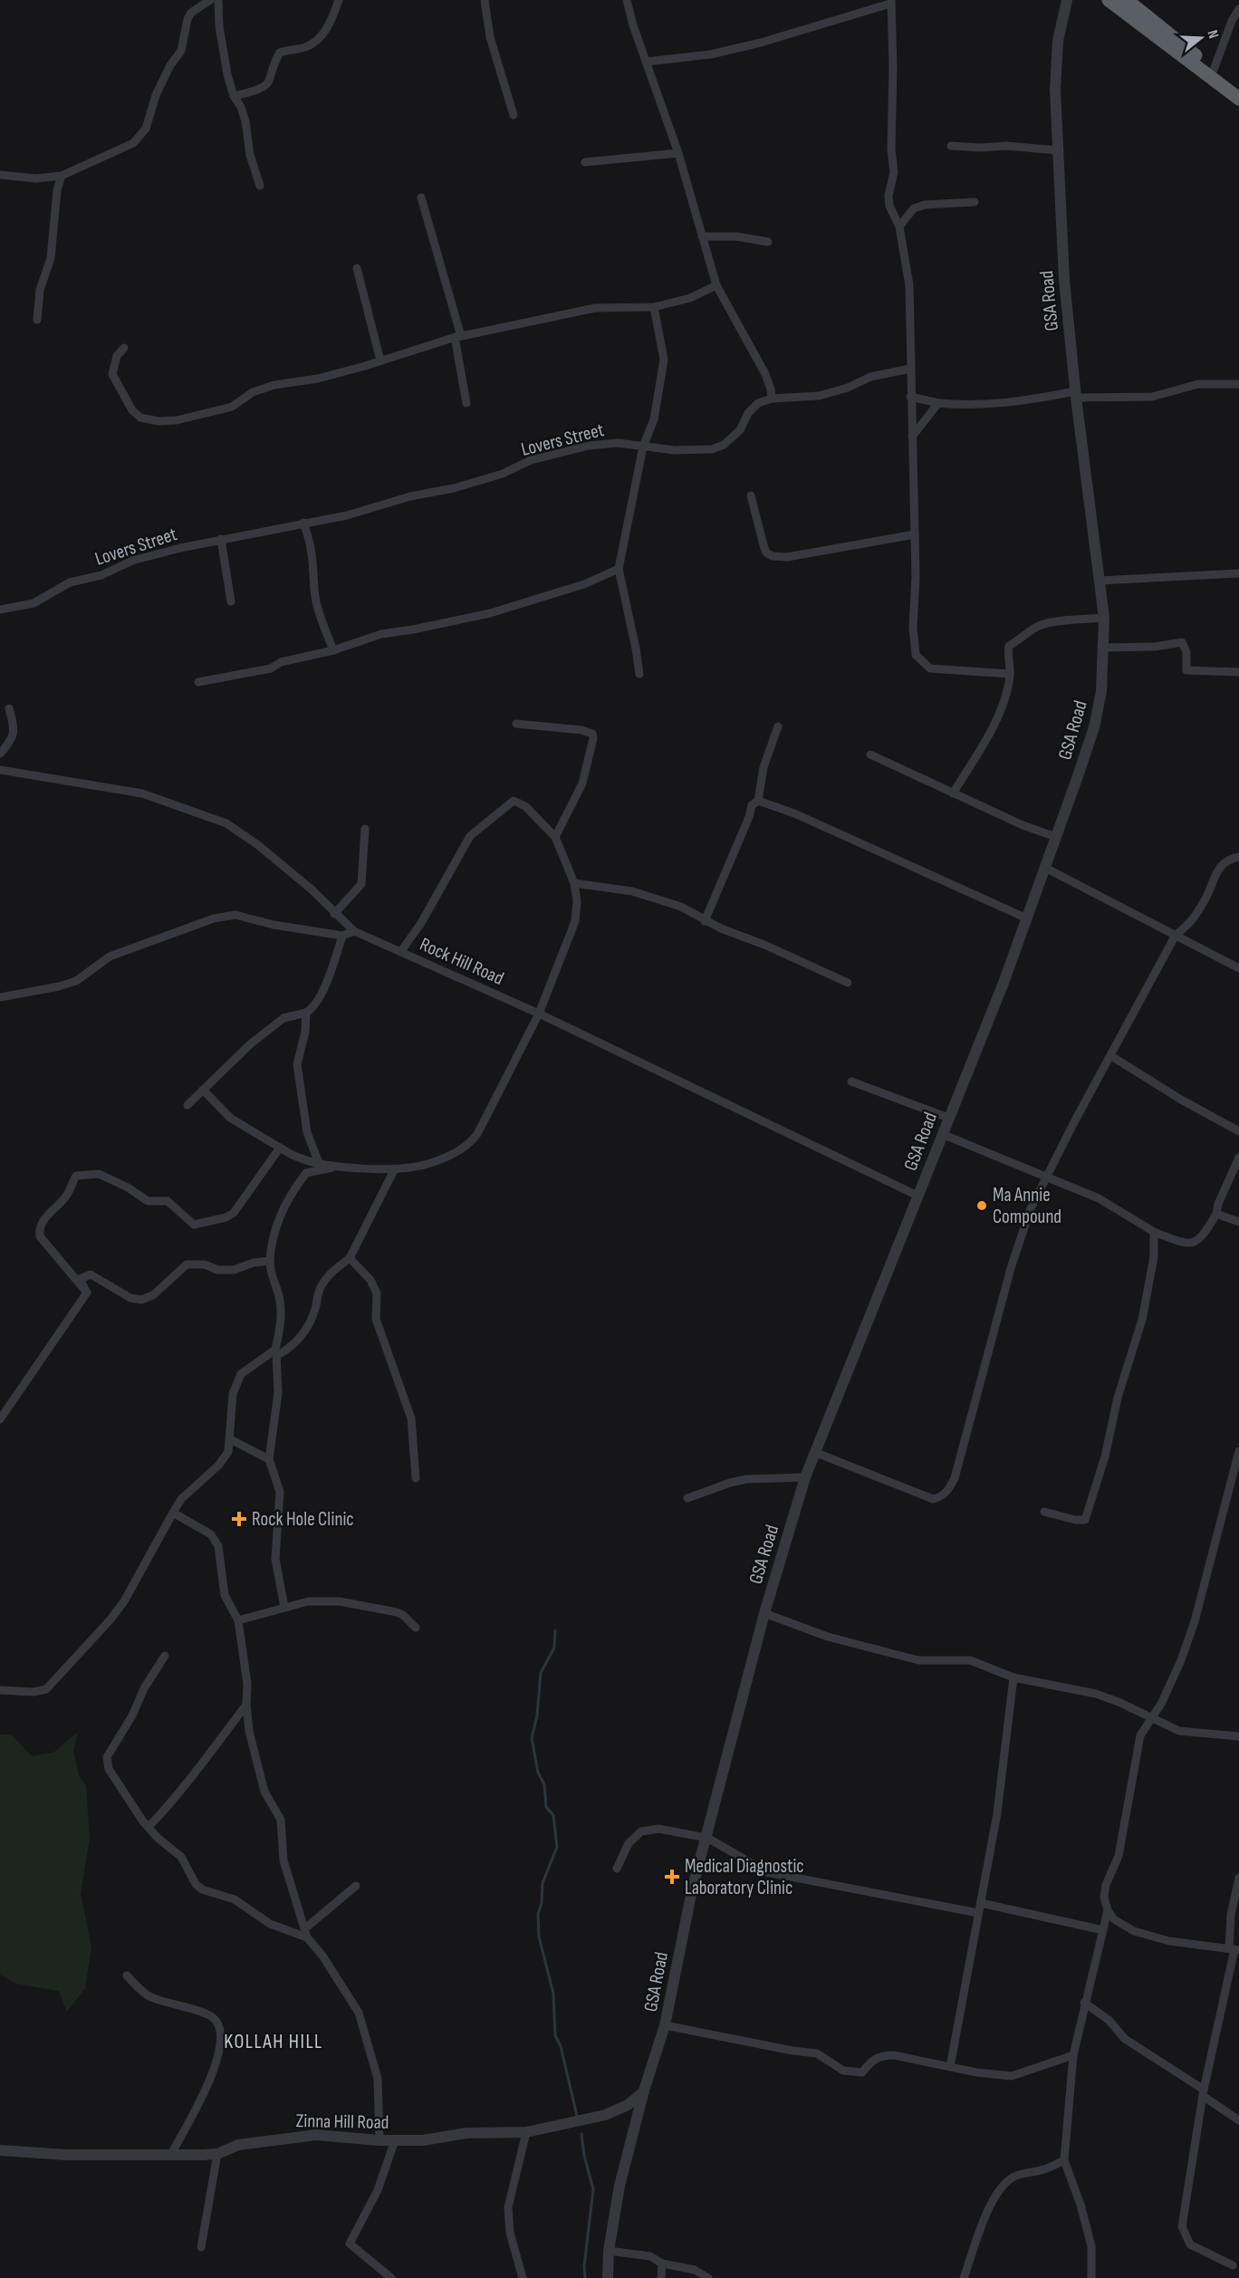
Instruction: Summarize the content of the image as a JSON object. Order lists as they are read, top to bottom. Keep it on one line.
{"streets":{"street":["GSA Road","Lovers Street","Rock Hill Road","Zinna Hill Road"]},"crossings":[["GSA Road","Rock Hill Road"],["GSA Road","Zinna Hill Road"]],"districts":["KOLLAH HILL"],"places":{"other":["Ma Annie Compound"],"health":["Rock Hole Clinic","Medical Diagnostic Laboratory Clinic"]},"north":"right"}
